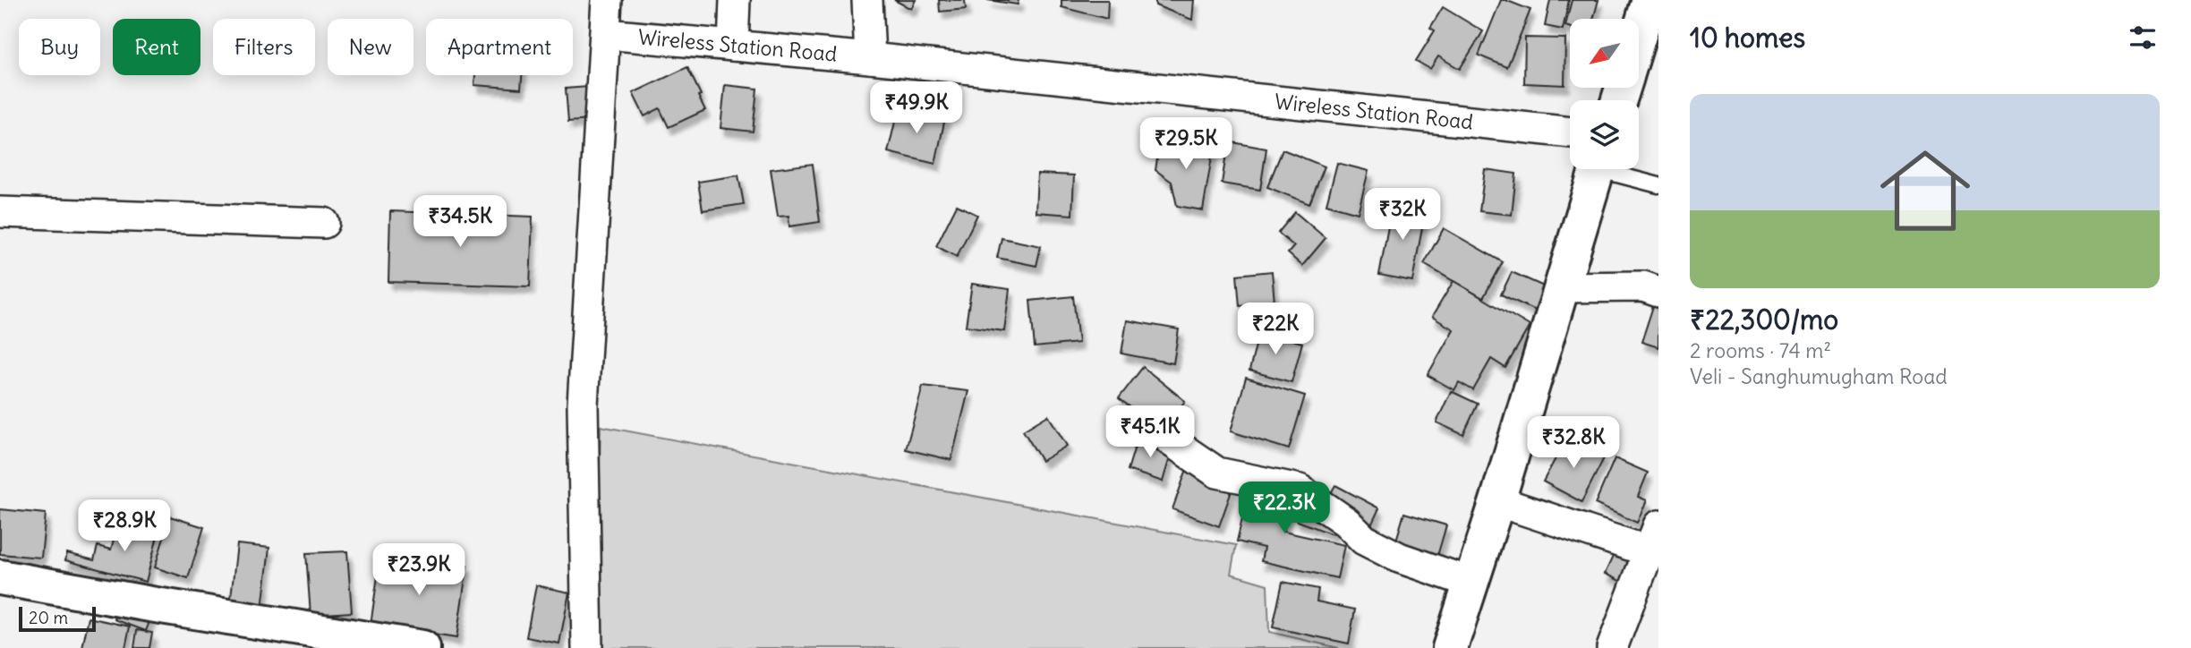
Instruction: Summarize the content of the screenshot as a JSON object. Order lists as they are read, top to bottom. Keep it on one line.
{"streets":{"street":["Wireless Station Road"]},"scale_bar":"20 m","north":"bottom left","page":{"heading":"10 homes","chip":["Buy","Rent","Filters","New","Apartment"],"list":[{"name":"₹22,300/mo","note":"2 rooms · 74 m² · Veli - Sanghumugham Road"}],"price":["₹49.9K","₹29.5K","₹32K","₹34.5K","₹22K","₹45.1K","₹32.8K","₹22.3K","₹28.9K","₹23.9K"],"scale":"20 m"}}
